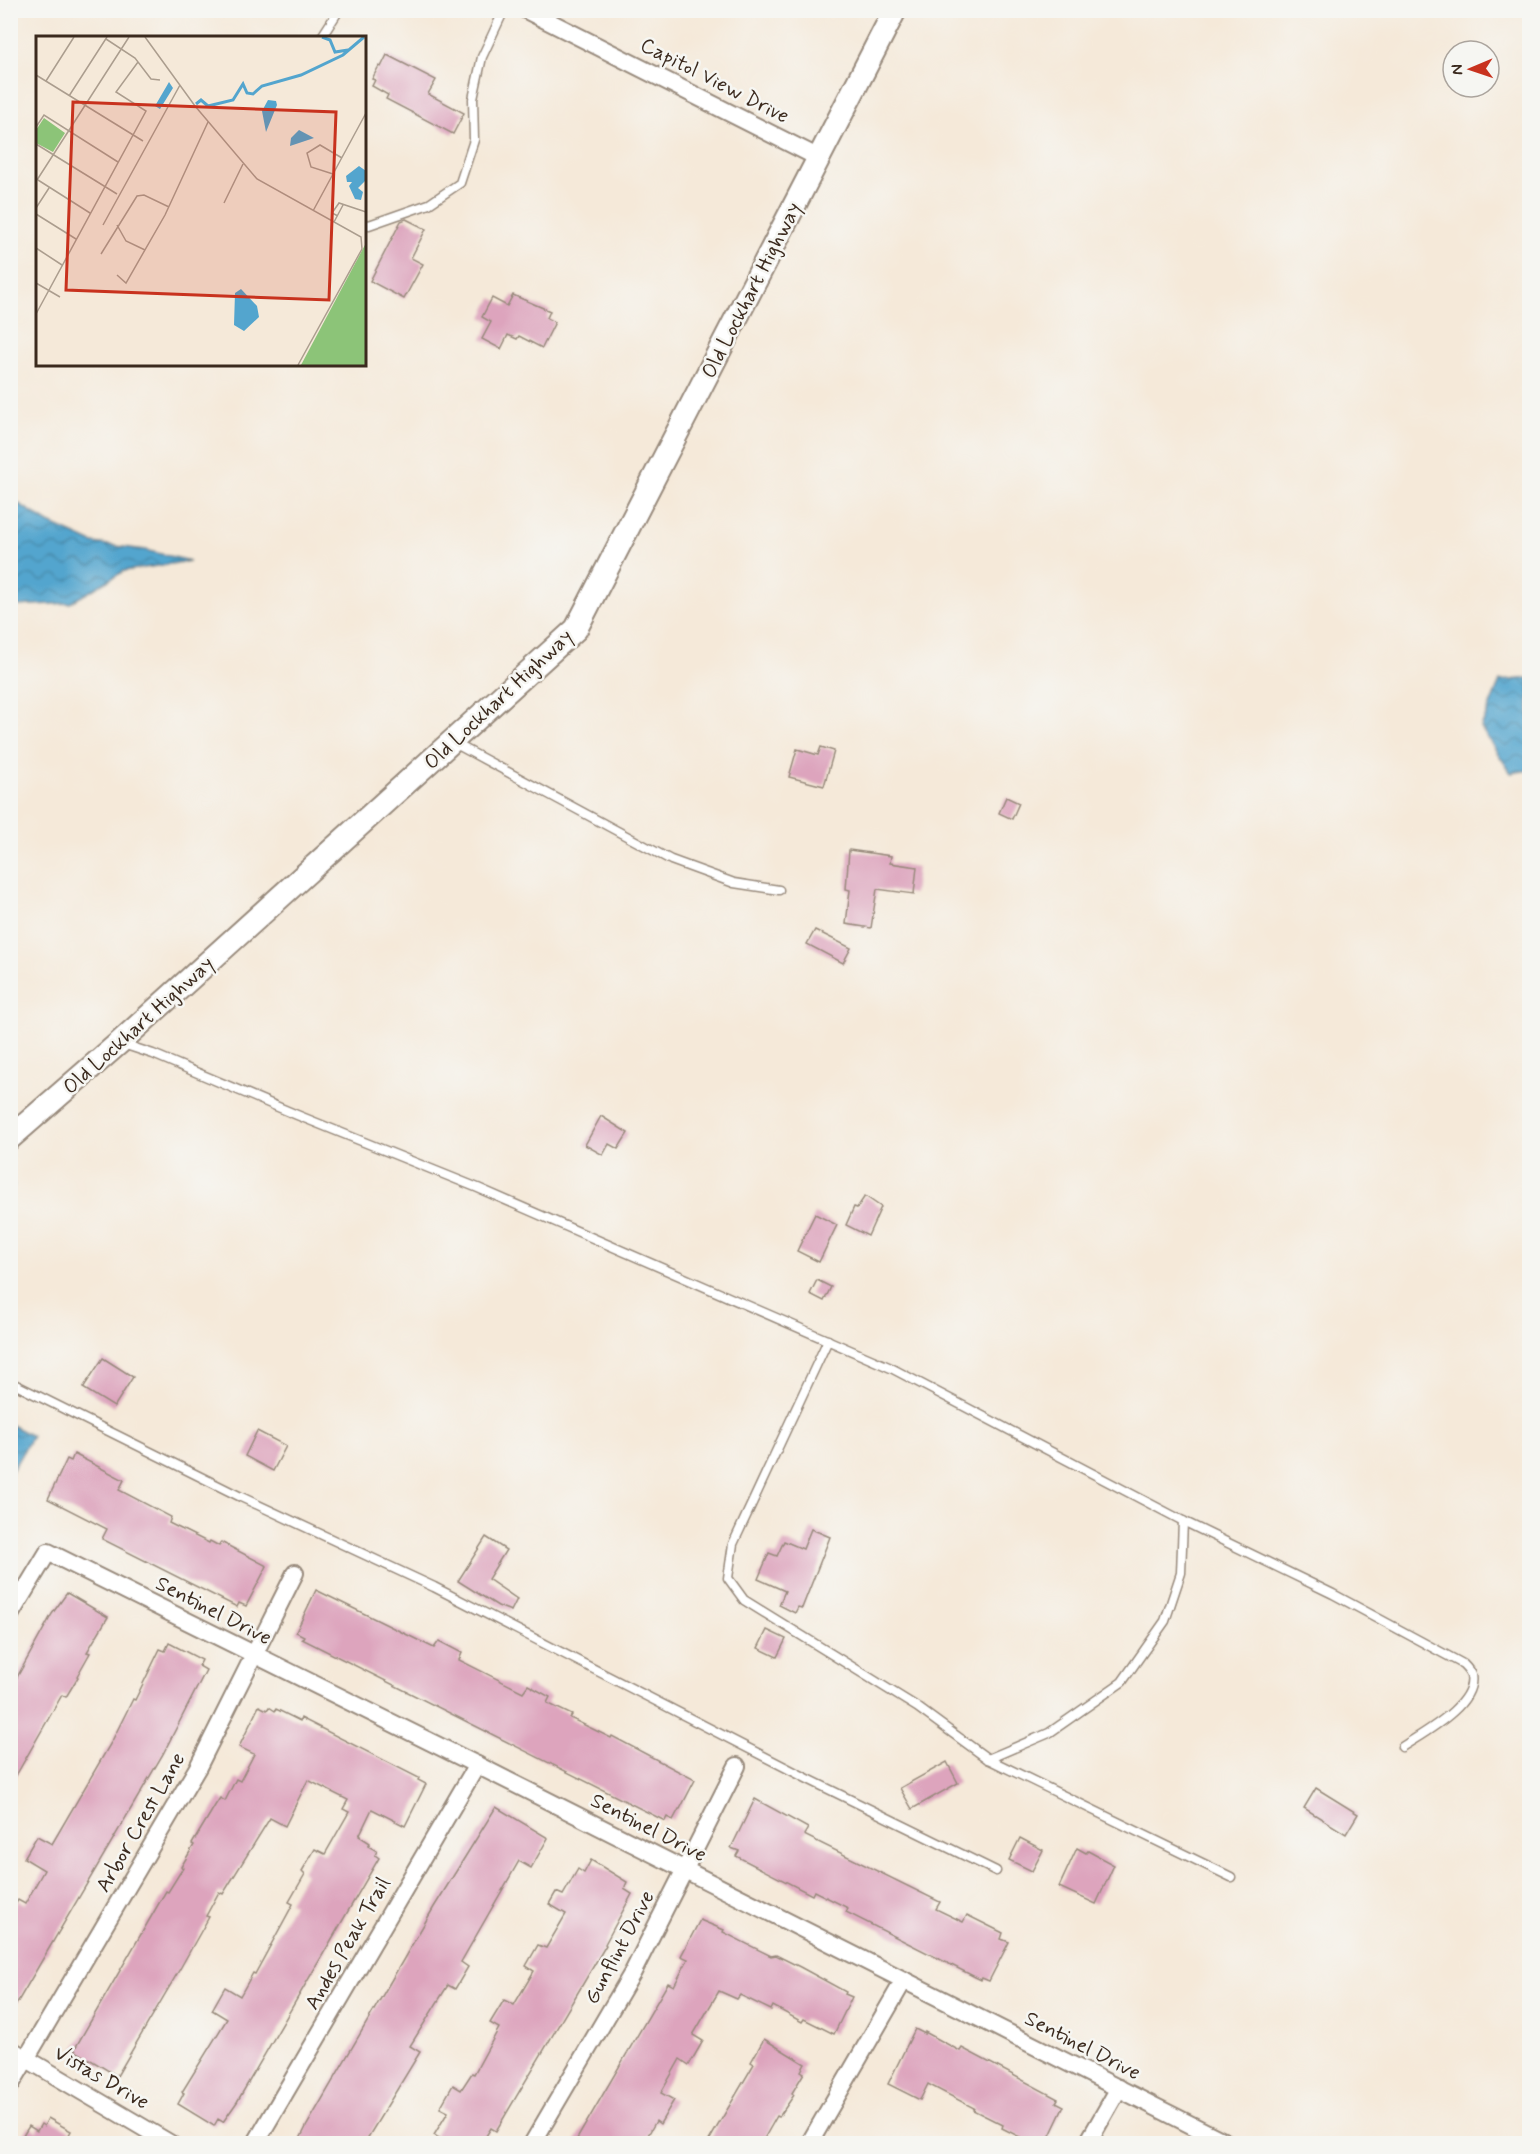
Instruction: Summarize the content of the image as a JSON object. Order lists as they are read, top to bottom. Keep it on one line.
{"streets":{"street":["Capitol View Drive","Old Lockhart Highway","Sentinel Drive","Arbor Crest Lane","Andes Peak Trail","Gunflint Drive","Vistas Drive"]},"crossings":[["Capitol View Drive","Old Lockhart Highway"],["Sentinel Drive","Arbor Crest Lane"],["Sentinel Drive","Andes Peak Trail"],["Sentinel Drive","Gunflint Drive"],["Arbor Crest Lane","Vistas Drive"]],"north":"left"}
